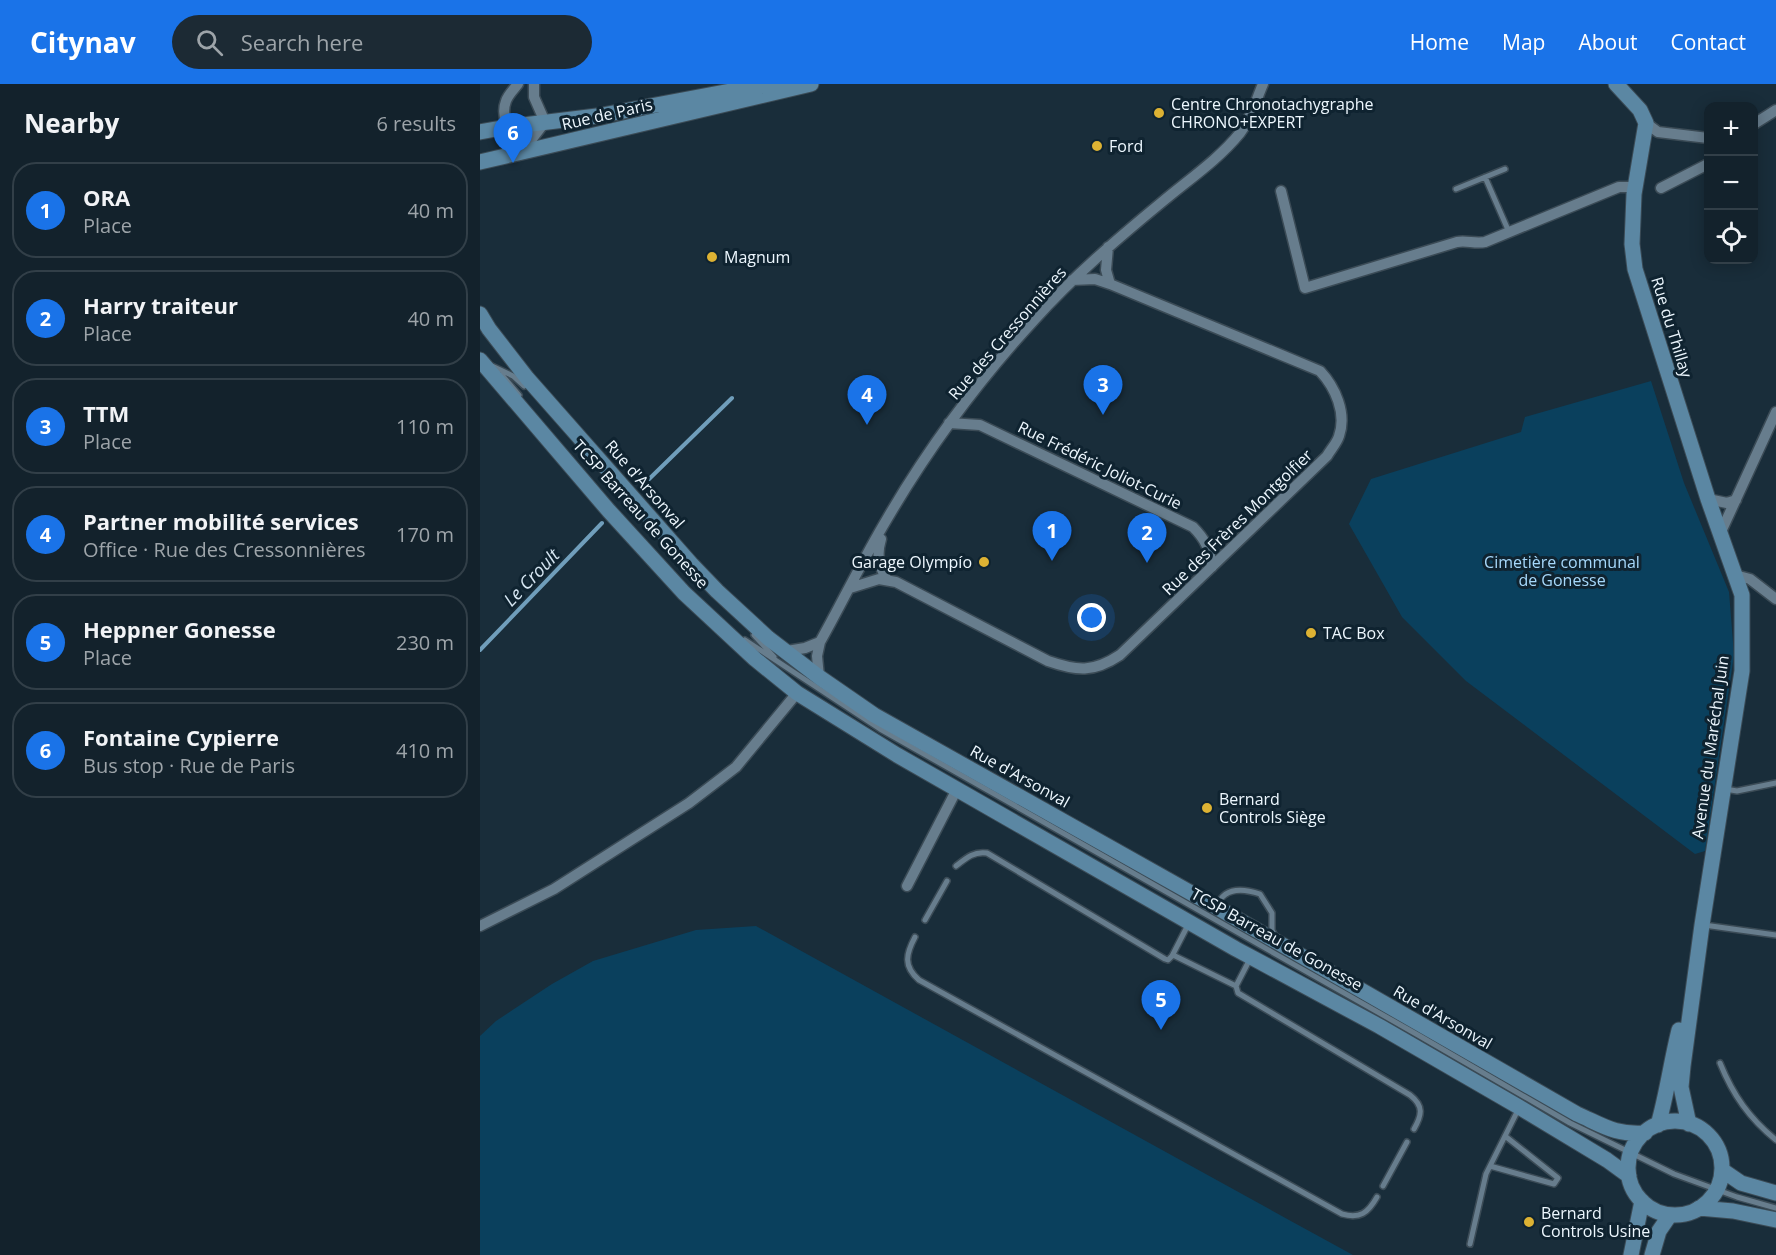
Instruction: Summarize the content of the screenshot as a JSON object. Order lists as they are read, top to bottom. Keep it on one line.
{"streets":{"main road":["Rue de Paris","Rue du Thillay","Rue d'Arsonval","Avenue du Maréchal Juin"],"street":["Rue des Cressonnières","Rue Frédéric Joliot-Curie","Rue des Frères Montgolfier"],"lane":["TCSP Barreau de Gonesse"]},"crossings":[["Rue du Thillay","Avenue du Maréchal Juin"],["Rue des Cressonnières","Rue Frédéric Joliot-Curie"],["Rue des Cressonnières","Rue d'Arsonval"],["Rue des Cressonnières","Rue des Frères Montgolfier"],["Rue Frédéric Joliot-Curie","Rue des Frères Montgolfier"],["Rue d'Arsonval","TCSP Barreau de Gonesse"],["Rue d'Arsonval","Avenue du Maréchal Juin"]],"water":["Le Croult"],"parks":["Cimetière communal de Gonesse"],"places":["Centre Chronotachygraphe CHRONO+EXPERT","Ford","Magnum","Garage Olympío","TAC Box","Bernard Controls Siège","Bernard Controls Usine"],"page":{"header":"Citynav","search":"Search here","nav":["Home","Map","About","Contact"],"heading":["Nearby","6 results"],"map_buttons":["+","−"],"pins":["6","3","4","1","2","5"],"list":[{"mark":"1","name":"ORA","note":"Place","value":"40 m"},{"mark":"2","name":"Harry traiteur","note":"Place","value":"40 m"},{"mark":"3","name":"TTM","note":"Place","value":"110 m"},{"mark":"4","name":"Partner mobilité services","note":"Office · Rue des Cressonnières","value":"170 m"},{"mark":"5","name":"Heppner Gonesse","note":"Place","value":"230 m"},{"mark":"6","name":"Fontaine Cypierre","note":"Bus stop · Rue de Paris","value":"410 m"}]}}
